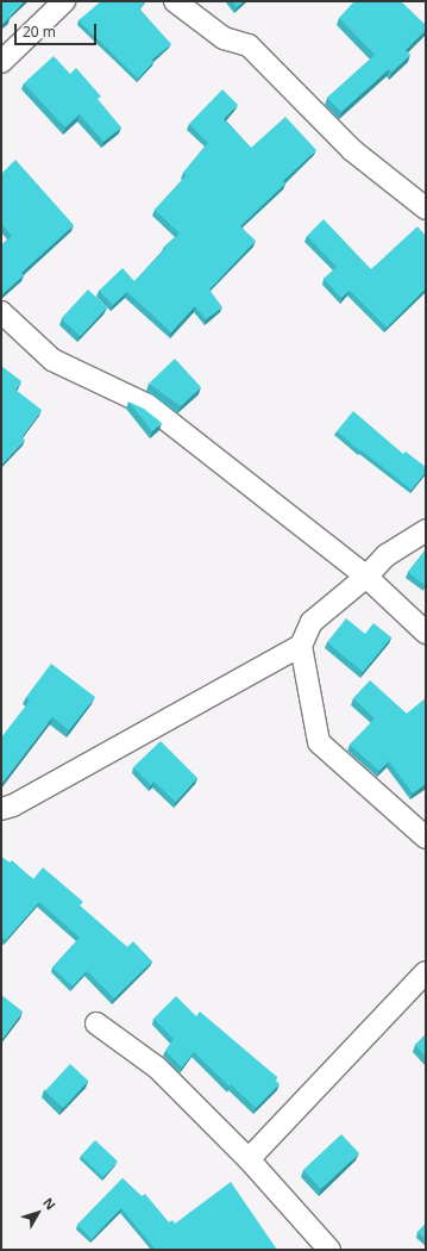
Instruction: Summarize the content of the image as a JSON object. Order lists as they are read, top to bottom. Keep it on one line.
{"scale_bar":"20 m","north":"top right"}
